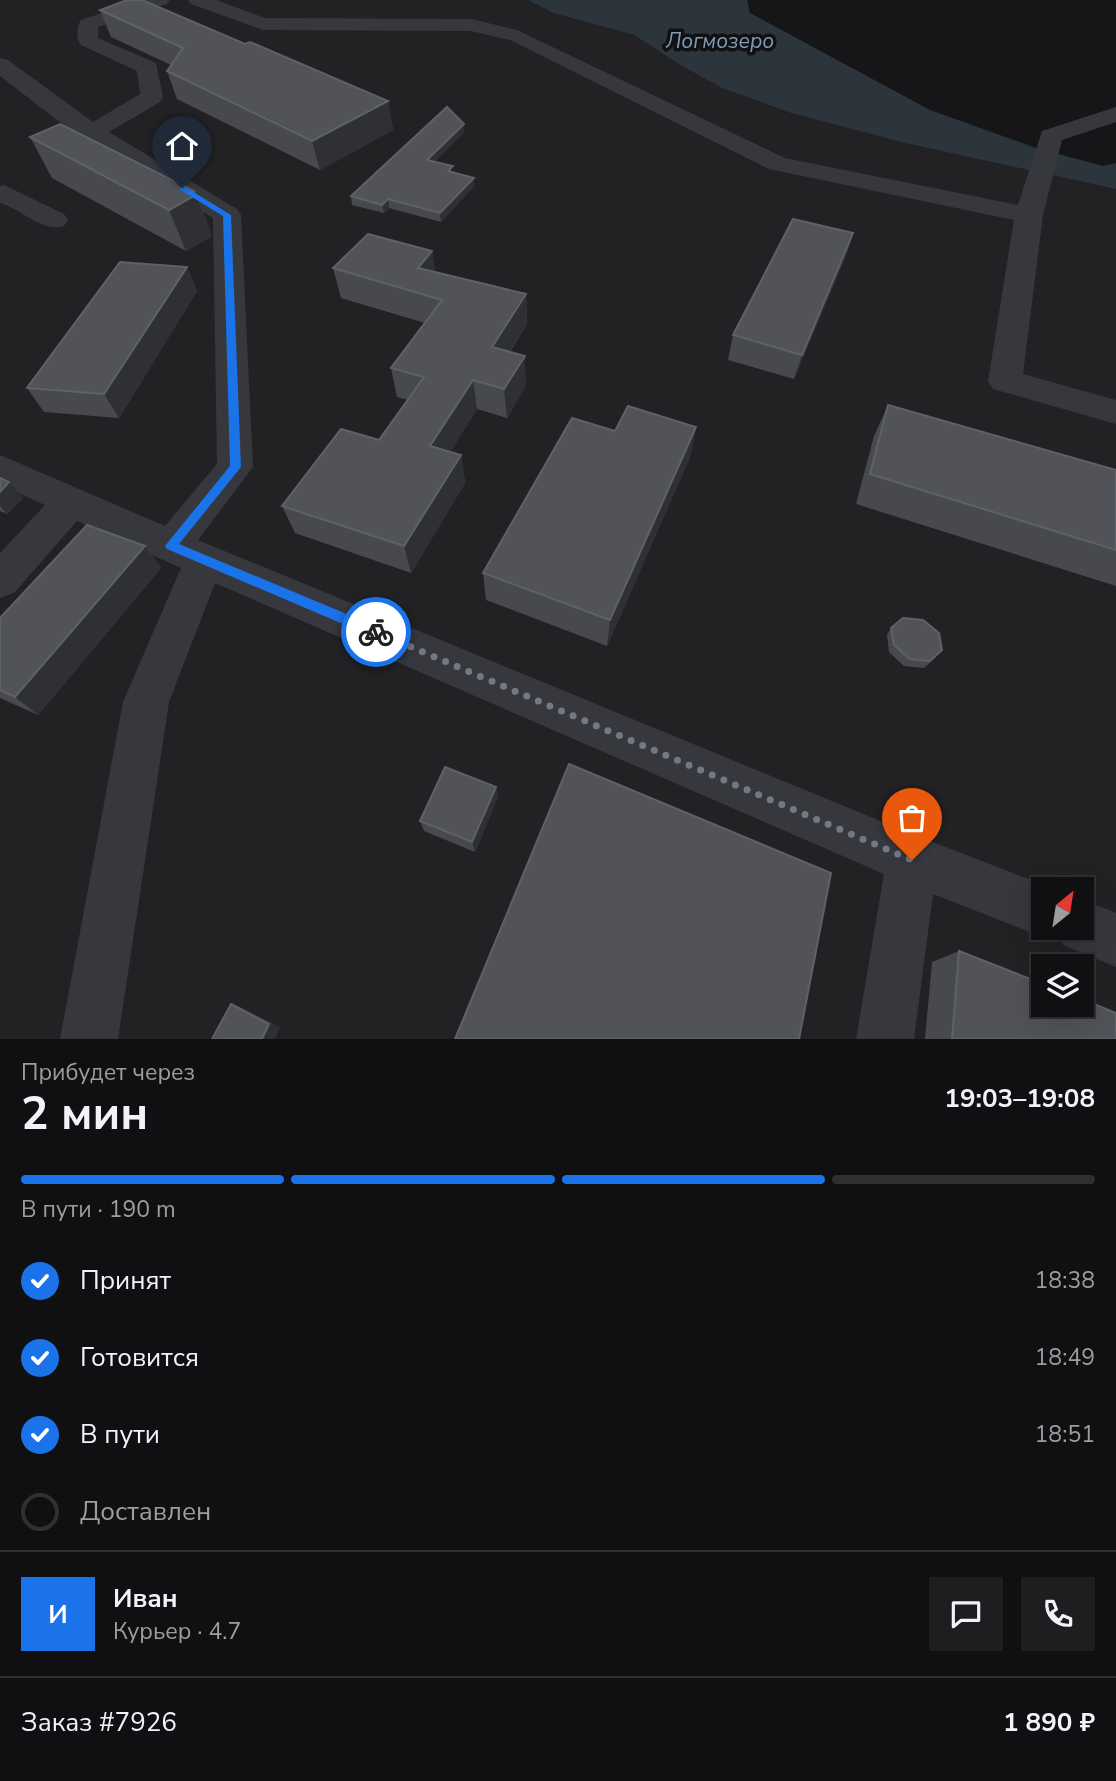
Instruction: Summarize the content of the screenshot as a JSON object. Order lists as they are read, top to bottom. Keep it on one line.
{"water":["Логмозеро"],"north":"top right","page":{"heading":["2 мин","Прибудет через","19:03–19:08"],"panel":["Иван","Курьер · 4.7","Заказ #7926","1 890 ₽"],"bar":"В пути · 190 m","list":[["Принят","18:38"],["Готовится","18:49"],["В пути","18:51"],"Доставлен"],"round":"И"}}
